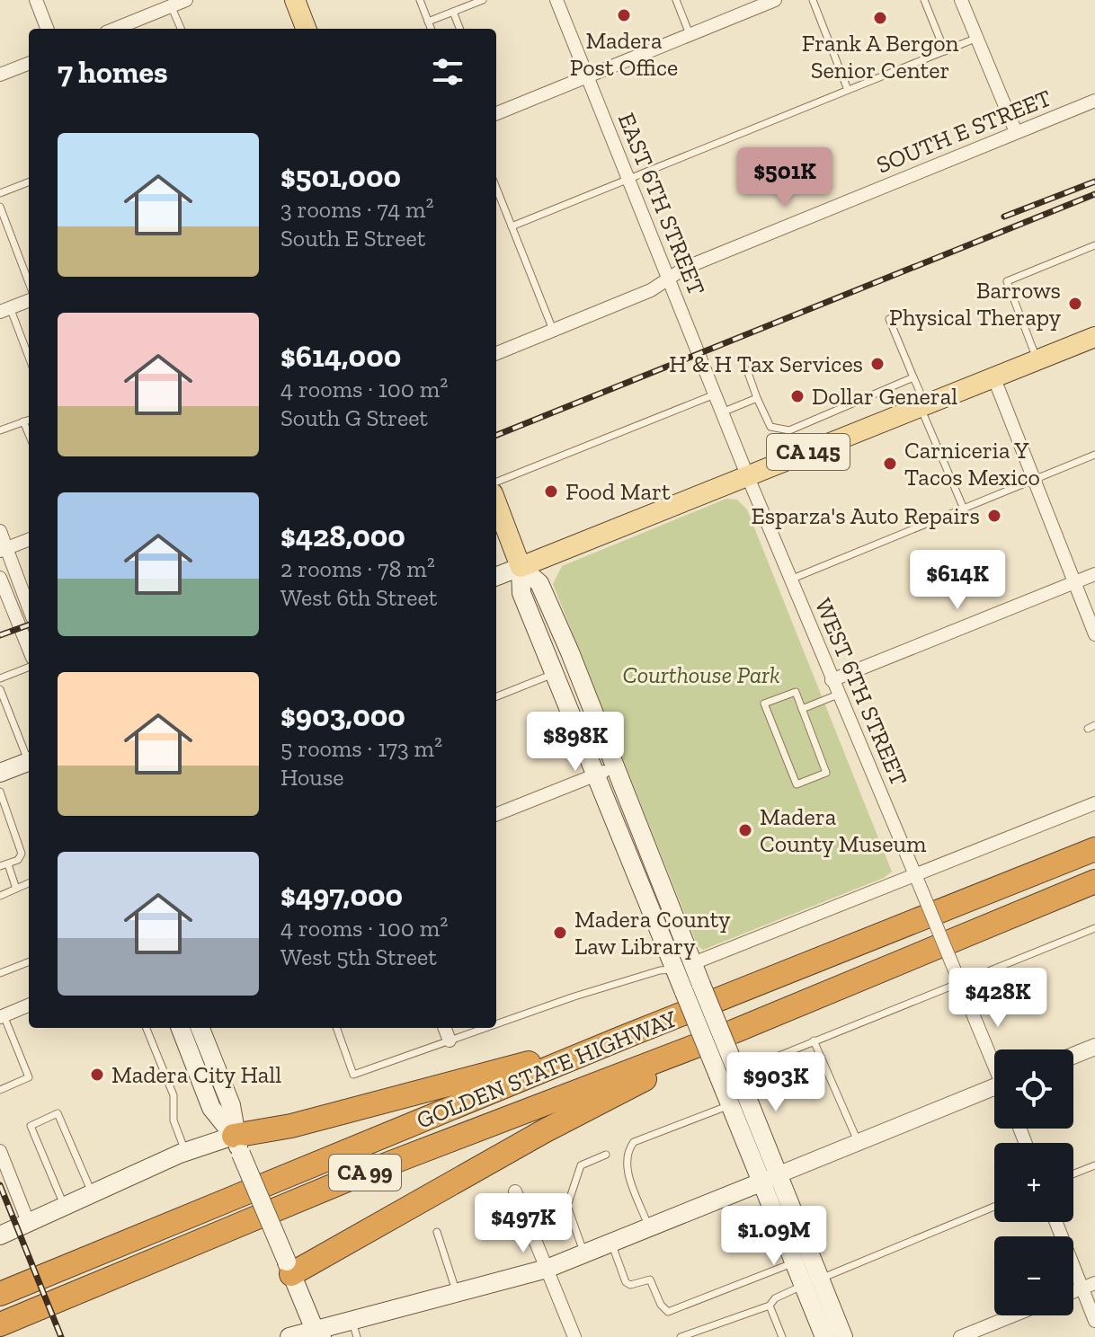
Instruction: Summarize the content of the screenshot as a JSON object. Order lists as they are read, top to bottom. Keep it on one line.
{"streets":{"highway":["GOLDEN STATE HIGHWAY","CA 99"],"main road":["CA 145"],"street":["SOUTH E STREET","EAST 6TH STREET","WEST 6TH STREET"]},"crossings":[["SOUTH E STREET","EAST 6TH STREET"],["EAST 6TH STREET","WEST 6TH STREET"],["CA 145","WEST 6TH STREET"]],"parks":["Courthouse Park"],"places":["Madera Post Office","Frank A Bergon Senior Center","Barrows Physical Therapy","H & H Tax Services","Dollar General","Carniceria Y Tacos Mexico","Food Mart","Esparza's Auto Repairs","Madera County Museum","Madera County Law Library","Madera City Hall"],"page":{"heading":"7 homes","list":[{"name":"$501,000","note":"3 rooms · 74 m² · South E Street"},{"name":"$614,000","note":"4 rooms · 100 m² · South G Street"},{"name":"$428,000","note":"2 rooms · 78 m² · West 6th Street"},{"name":"$903,000","note":"5 rooms · 173 m² · House"},{"name":"$497,000","note":"4 rooms · 100 m² · West 5th Street"}],"price":["$501K","$614K","$898K","$428K","$903K","$497K","$1.09M"],"map_buttons":["+","−"]}}
